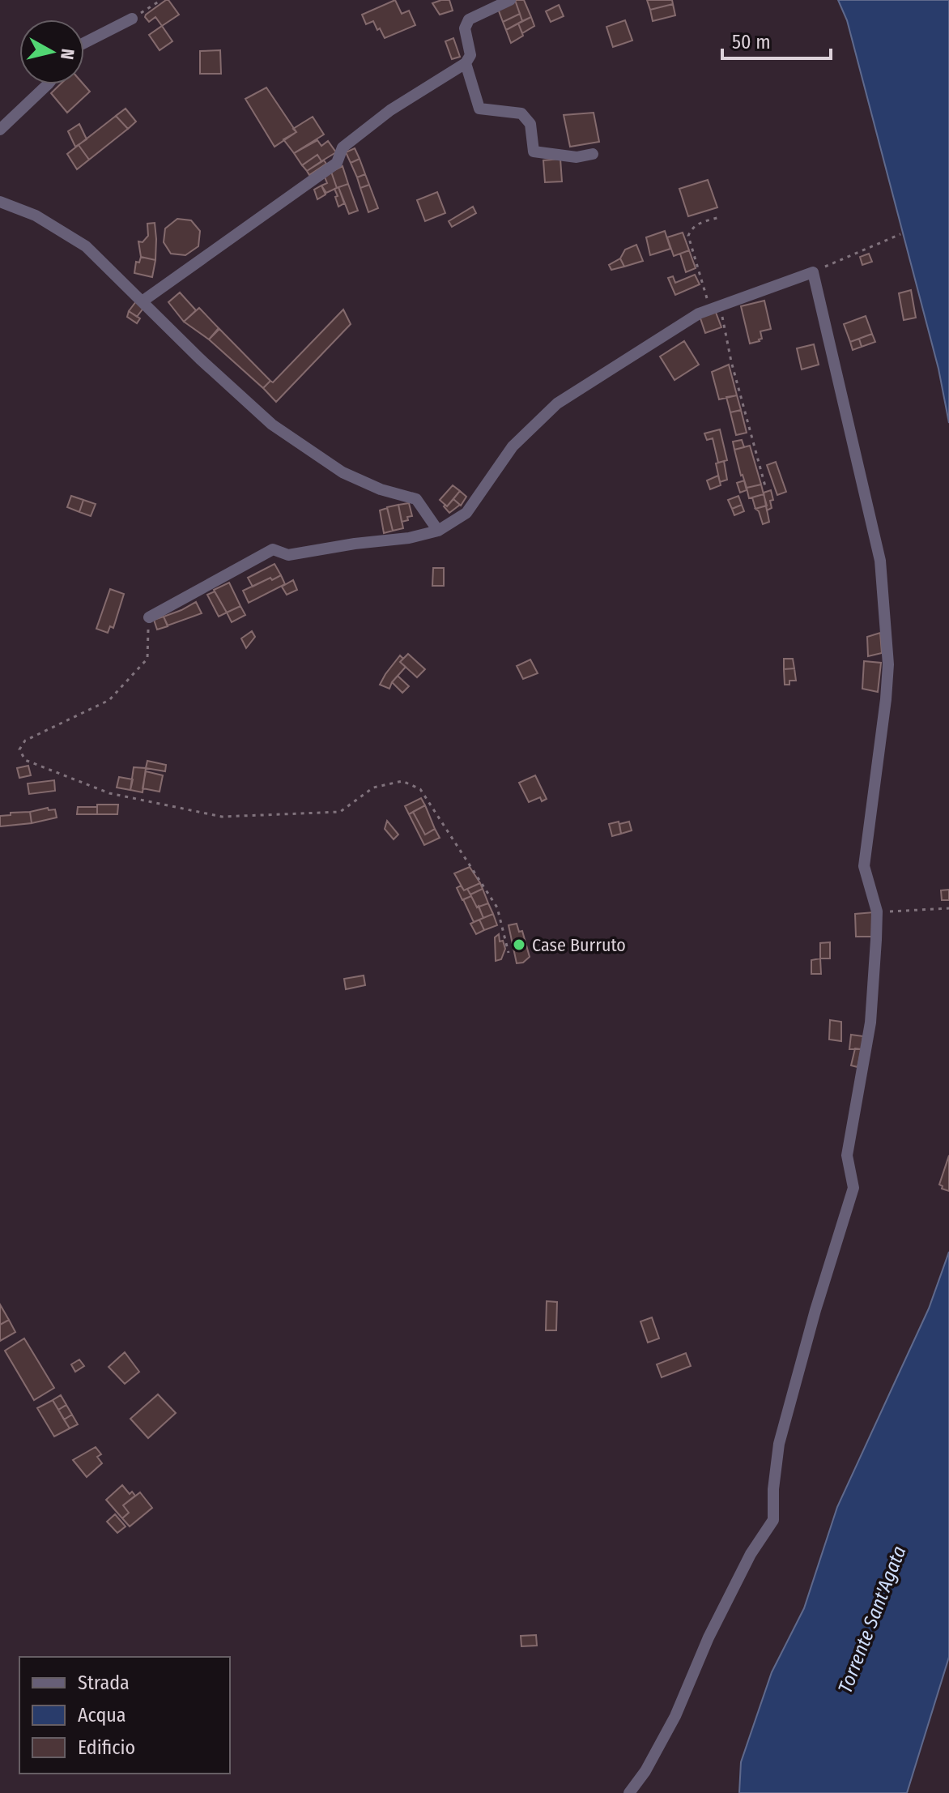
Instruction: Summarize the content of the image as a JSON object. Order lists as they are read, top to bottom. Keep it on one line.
{"water":["Torrente Sant'Agata"],"places":["Case Burruto"],"legend":["Strada","Acqua","Edificio"],"scale_bar":"50 m","north":"right"}
